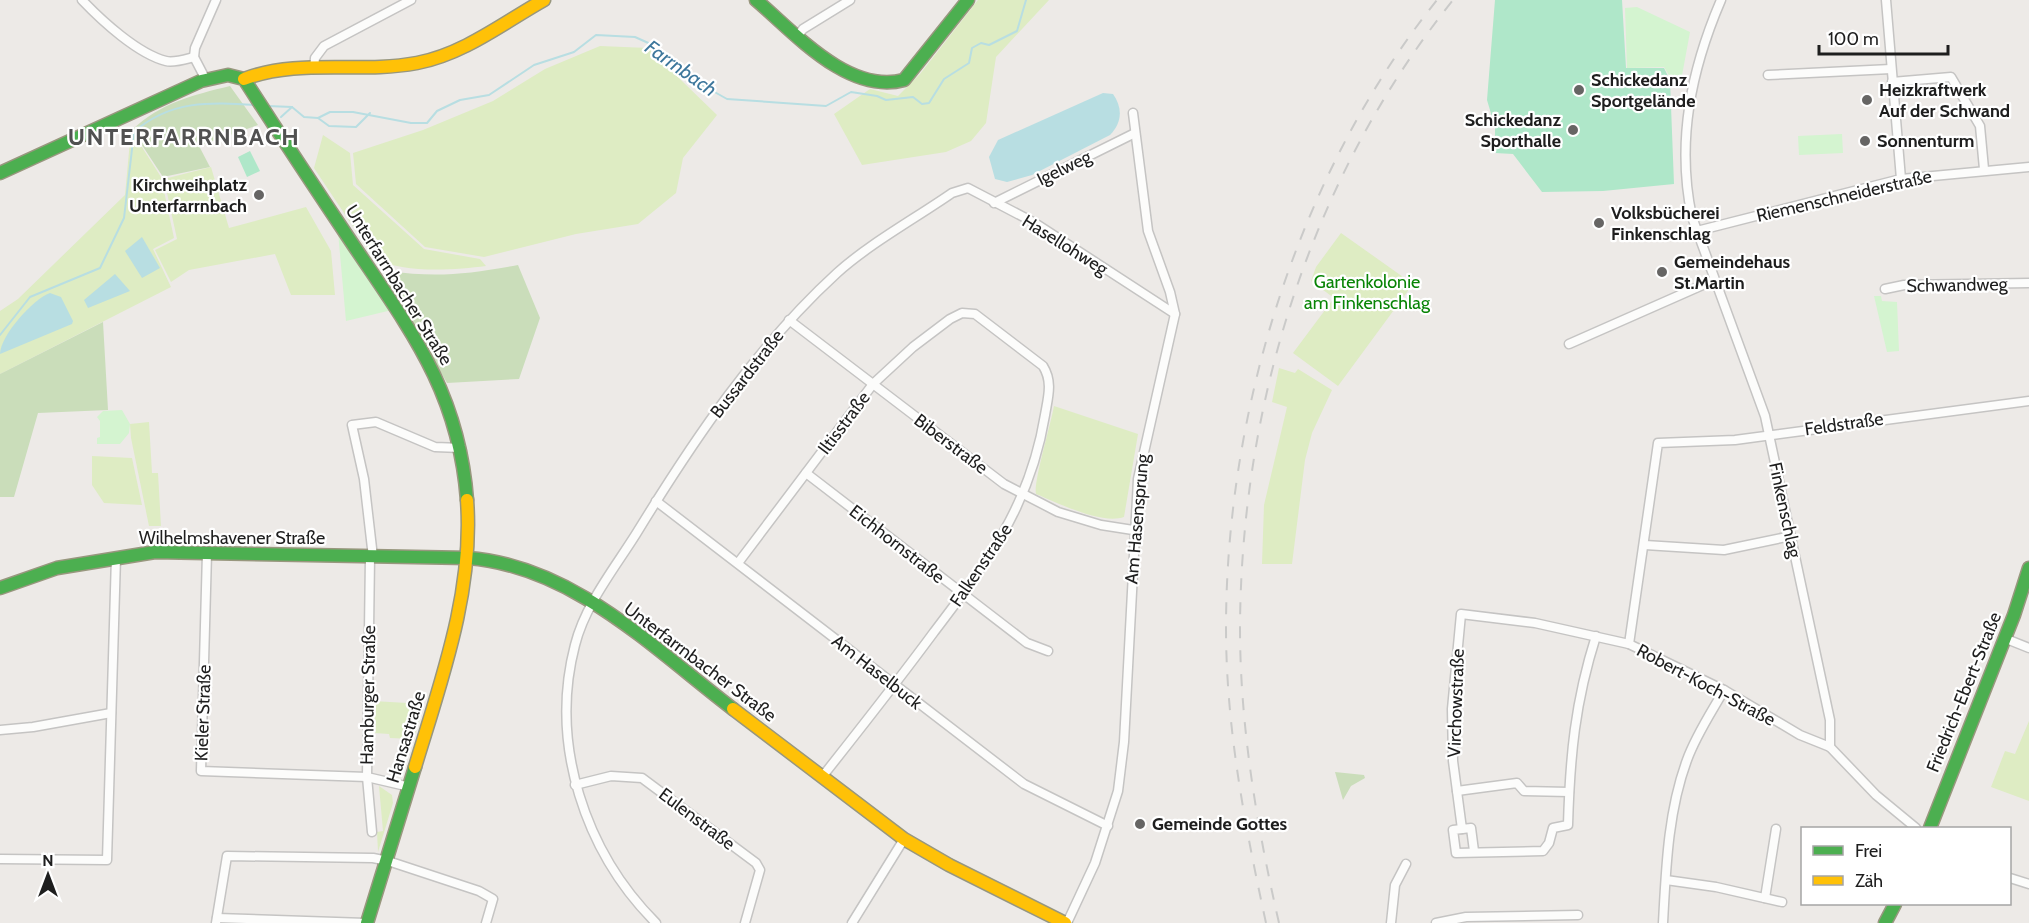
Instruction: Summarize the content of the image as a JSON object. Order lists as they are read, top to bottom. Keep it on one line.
{"streets":{"street":["Igelweg","Riemenschneiderstraße","Hasellohweg","Unterfarrnbacher Straße","Schwandweg","Bussardstraße","Iltisstraße","Feldstraße","Biberstraße","Finkenschlag","Am Hasensprung","Wilhelmshavener Straße","Eichhornstraße","Falkenstraße","Am Haselbuck","Robert-Koch-Straße","Friedrich-Ebert-Straße","Hamburger Straße","Virchowstraße","Kieler Straße","Hansastraße","Eulenstraße"]},"crossings":[["Igelweg","Hasellohweg"],["Igelweg","Am Hasensprung"],["Riemenschneiderstraße","Finkenschlag"],["Hasellohweg","Bussardstraße"],["Hasellohweg","Am Hasensprung"],["Unterfarrnbacher Straße","Bussardstraße"],["Unterfarrnbacher Straße","Am Hasensprung"],["Unterfarrnbacher Straße","Wilhelmshavener Straße"],["Unterfarrnbacher Straße","Falkenstraße"],["Unterfarrnbacher Straße","Hamburger Straße"],["Unterfarrnbacher Straße","Hansastraße"],["Bussardstraße","Biberstraße"],["Bussardstraße","Am Haselbuck"],["Bussardstraße","Eulenstraße"],["Iltisstraße","Biberstraße"],["Iltisstraße","Eichhornstraße"],["Iltisstraße","Falkenstraße"],["Iltisstraße","Am Haselbuck"],["Feldstraße","Finkenschlag"],["Biberstraße","Am Hasensprung"],["Biberstraße","Falkenstraße"],["Finkenschlag","Robert-Koch-Straße"],["Am Hasensprung","Am Haselbuck"],["Wilhelmshavener Straße","Hamburger Straße"],["Wilhelmshavener Straße","Kieler Straße"],["Wilhelmshavener Straße","Hansastraße"],["Eichhornstraße","Falkenstraße"],["Falkenstraße","Am Haselbuck"],["Robert-Koch-Straße","Virchowstraße"],["Hamburger Straße","Kieler Straße"],["Kieler Straße","Hansastraße"]],"districts":["UNTERFARRNBACH"],"water":["Farrnbach"],"parks":["Gartenkolonie am Finkenschlag"],"places":["Schickedanz Sportgelände","Heizkraftwerk Auf der Schwand","Schickedanz Sporthalle","Sonnenturm","Kirchweihplatz Unterfarrnbach","Volksbücherei Finkenschlag","Gemeindehaus St.Martin","Gemeinde Gottes"],"legend":["Frei","Zäh"],"scale_bar":"100 m","north":"top"}
